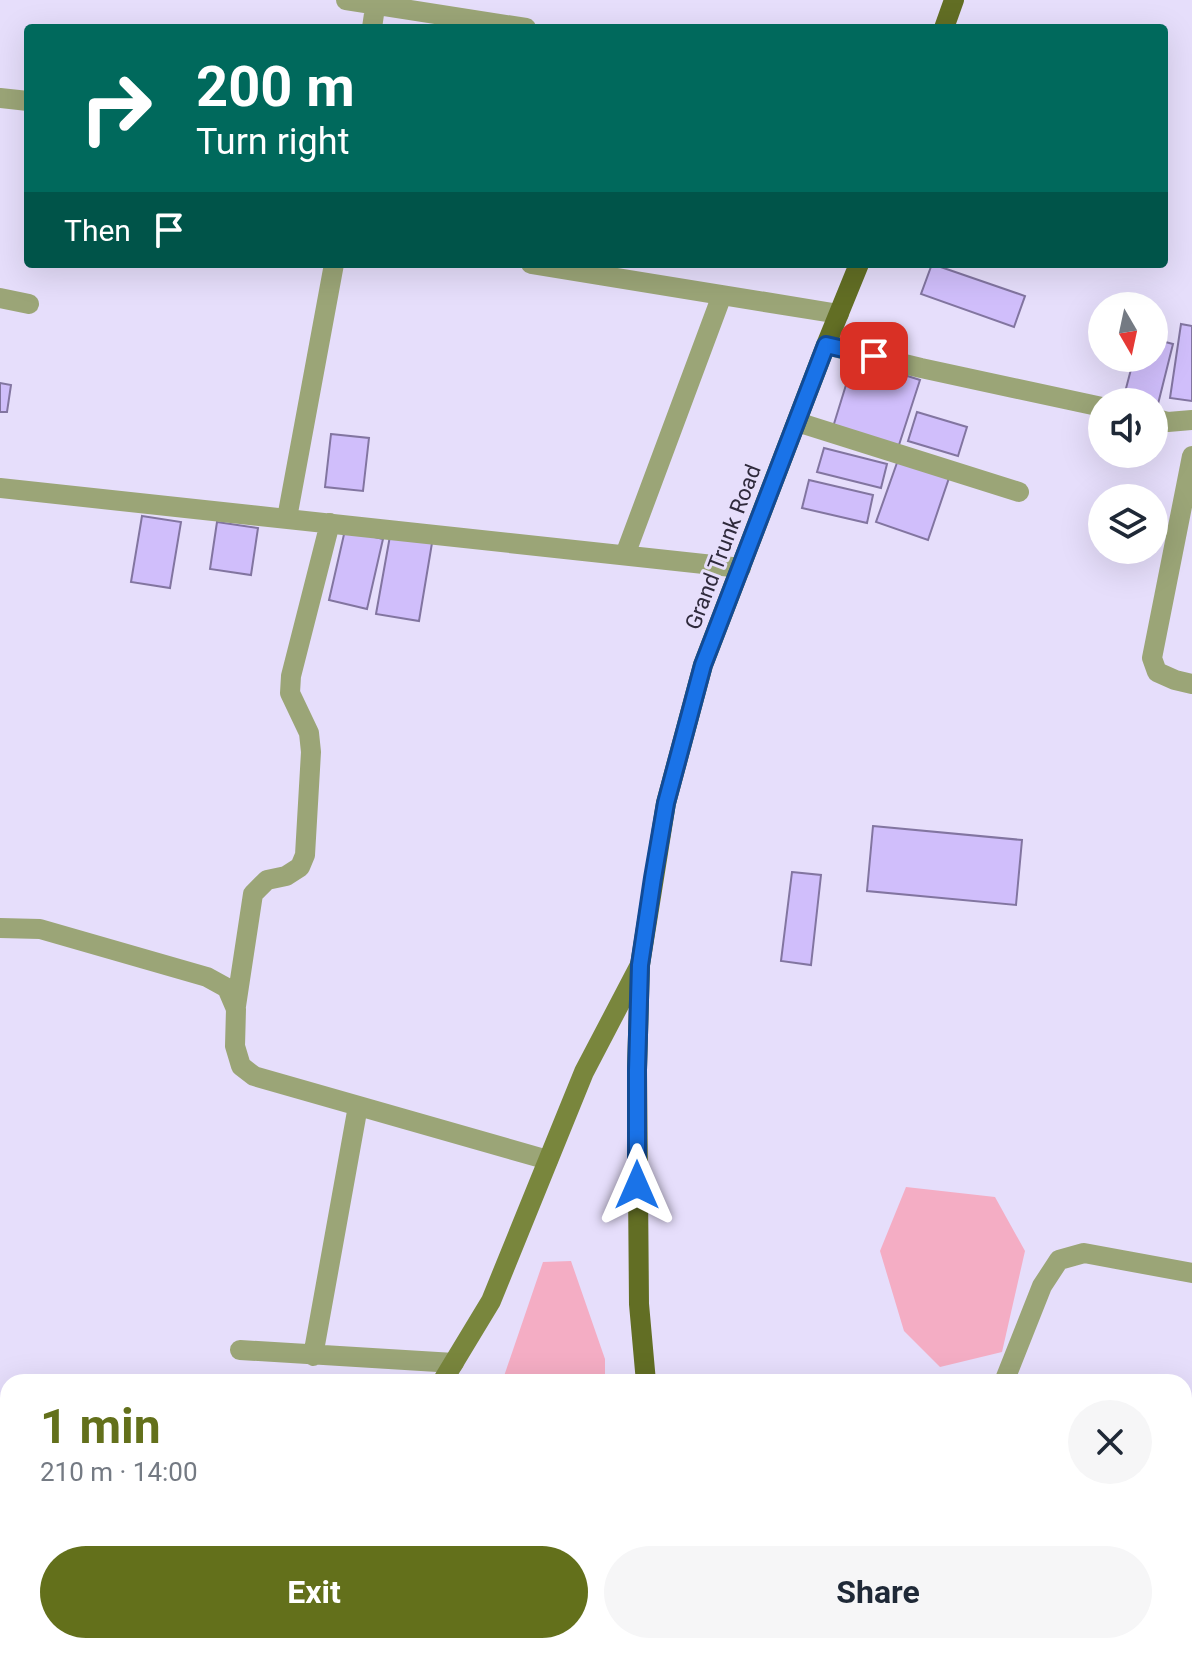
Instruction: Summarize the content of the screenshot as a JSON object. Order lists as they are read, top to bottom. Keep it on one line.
{"streets":{"main road":["Grand Trunk Road"]},"north":"bottom","page":{"turn":["200 m","Turn right"],"then":"Then","heading":["1 min","210 m · 14:00"],"buttons":["Exit","Share"]}}
